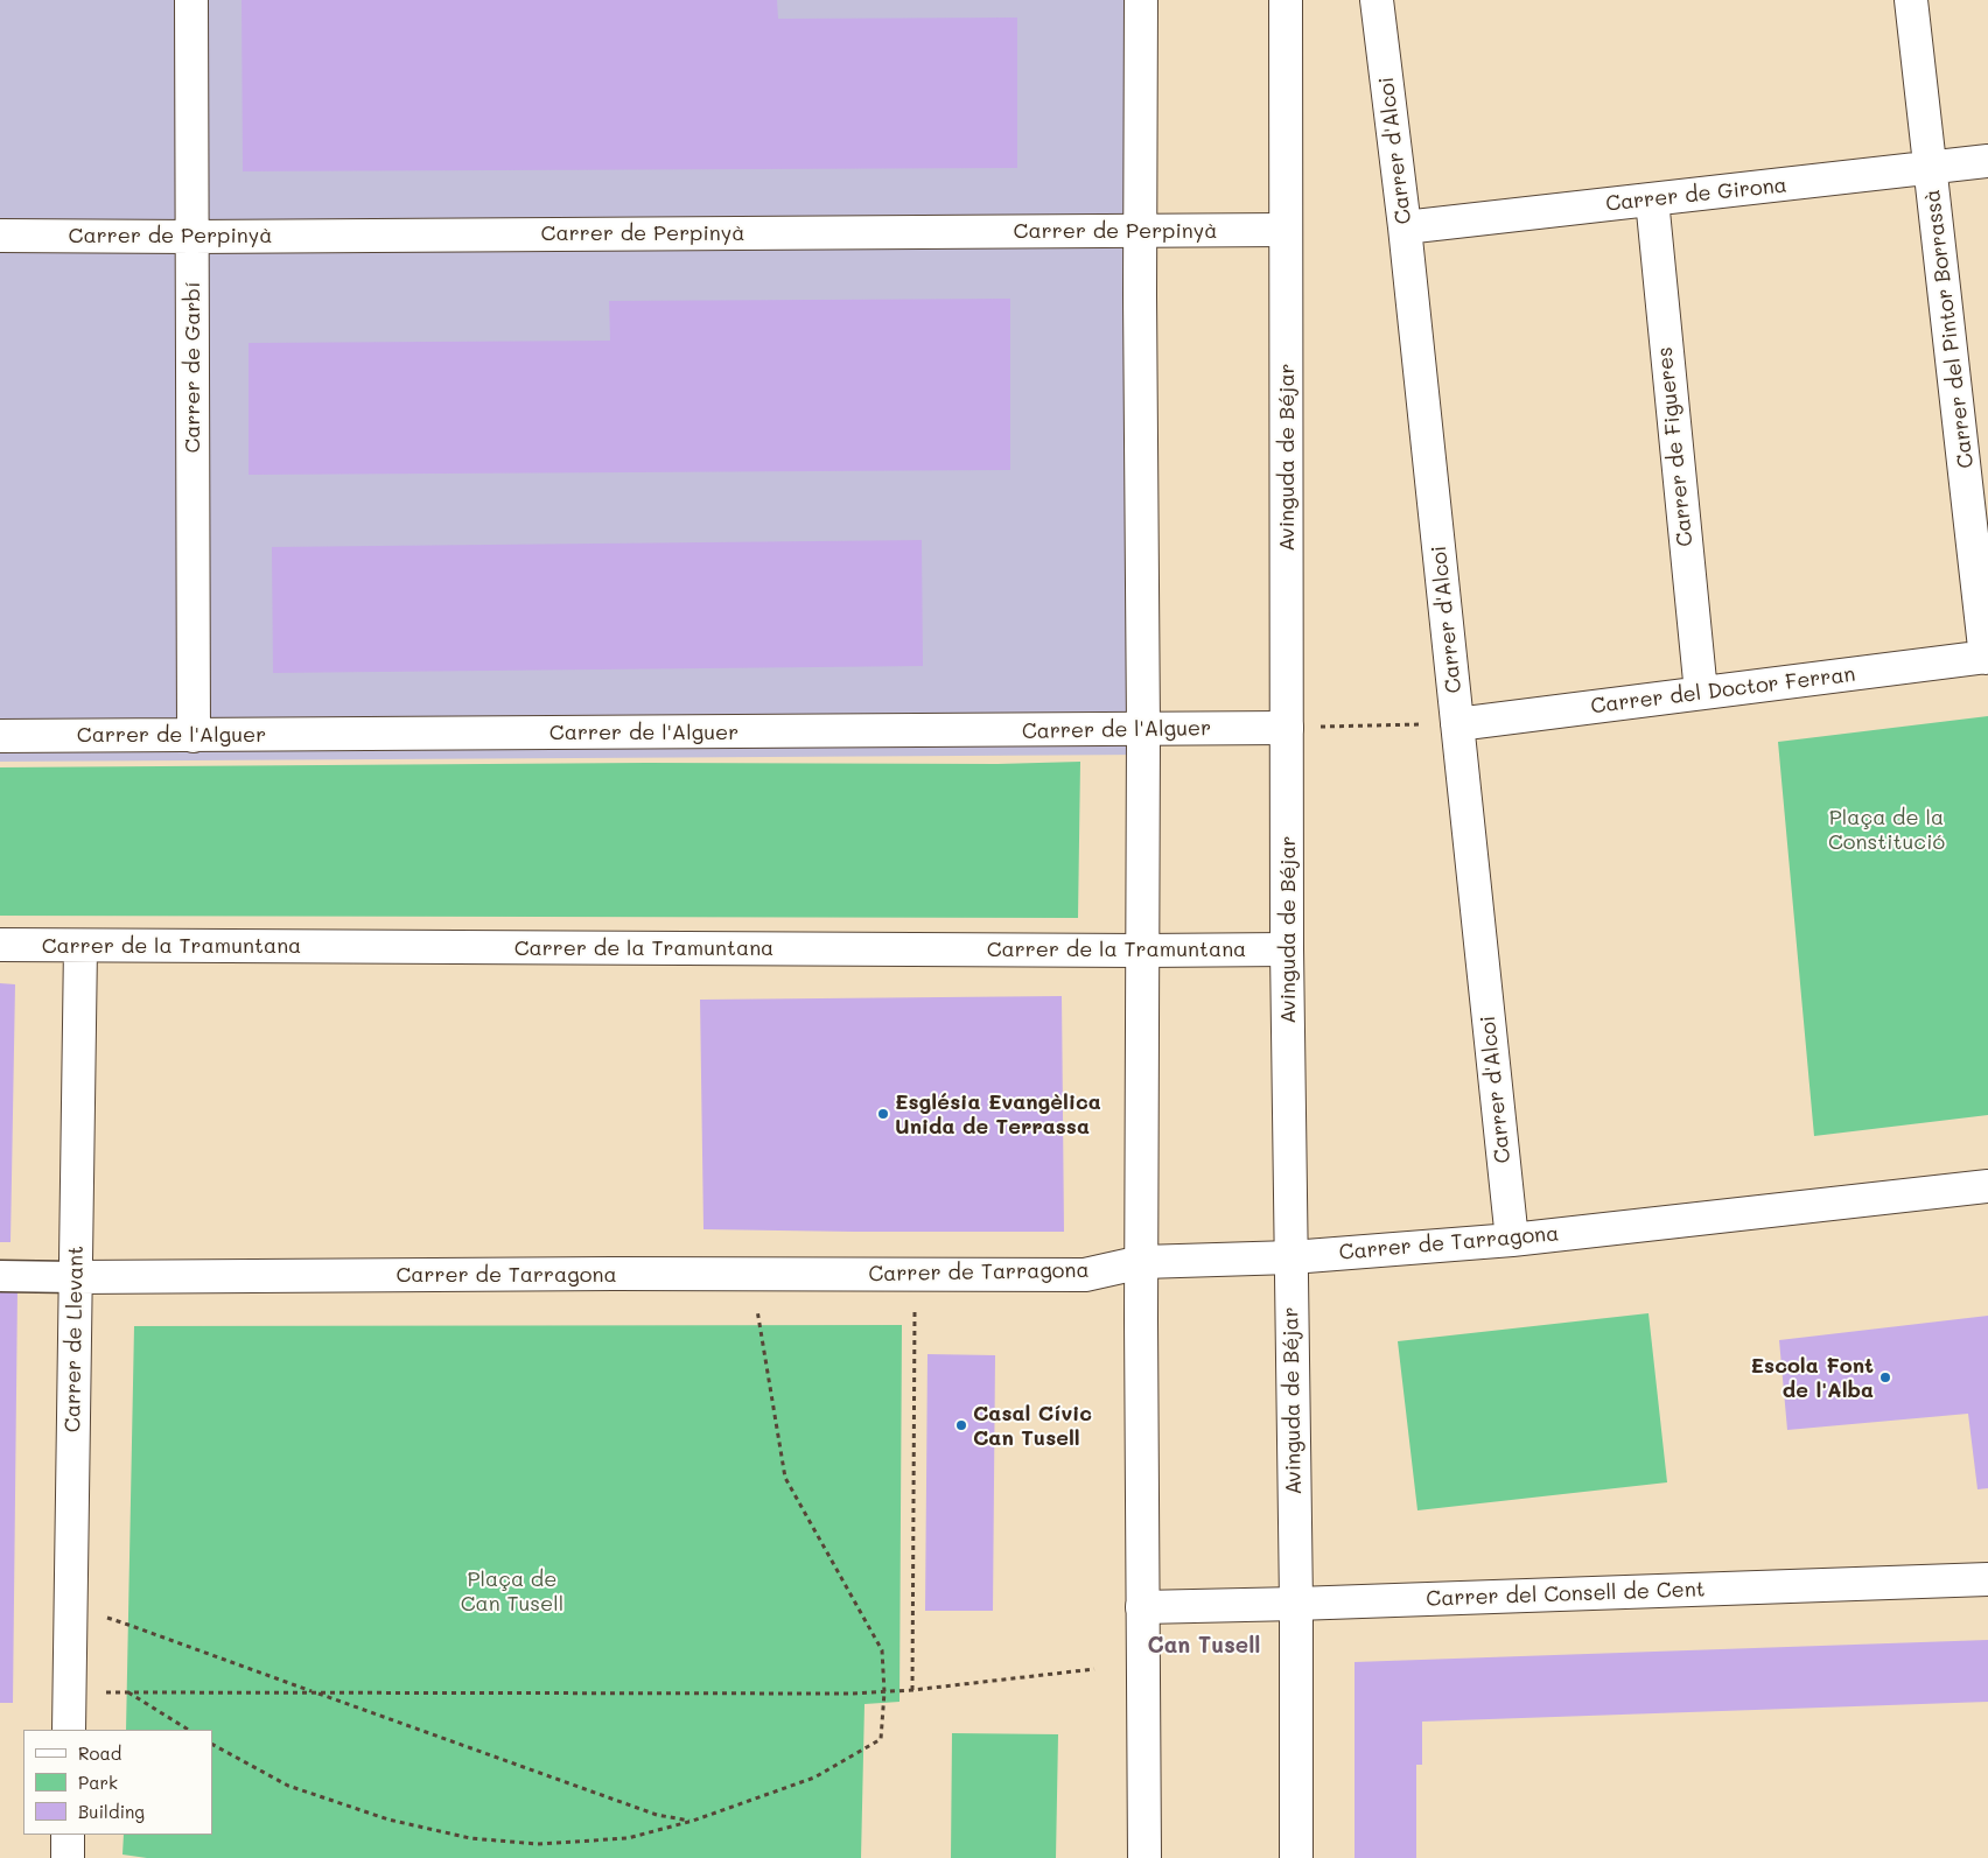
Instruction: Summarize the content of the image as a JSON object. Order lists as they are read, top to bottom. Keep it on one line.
{"streets":{"street":["Carrer d'Alcoi","Carrer de Girona","Carrer de Perpinyà","Carrer del Pintor Borrassà","Carrer de Garbí","Carrer de Figueres","Avinguda de Béjar","Carrer del Doctor Ferran","Carrer de l'Alguer","Carrer de la Tramuntana","Carrer de Tarragona","Carrer de Llevant","Carrer del Consell de Cent"]},"crossings":[["Carrer d'Alcoi","Carrer de Girona"],["Carrer d'Alcoi","Carrer del Doctor Ferran"],["Carrer d'Alcoi","Carrer de Tarragona"],["Carrer de Girona","Carrer del Pintor Borrassà"],["Carrer de Girona","Carrer de Figueres"],["Carrer de Perpinyà","Carrer de Garbí"],["Carrer de Perpinyà","Avinguda de Béjar"],["Carrer del Pintor Borrassà","Carrer del Doctor Ferran"],["Carrer de Garbí","Carrer de l'Alguer"],["Carrer de Figueres","Carrer del Doctor Ferran"],["Avinguda de Béjar","Carrer de l'Alguer"],["Avinguda de Béjar","Carrer de la Tramuntana"],["Avinguda de Béjar","Carrer de Tarragona"],["Avinguda de Béjar","Carrer del Consell de Cent"],["Carrer de la Tramuntana","Carrer de Llevant"],["Carrer de Tarragona","Carrer de Llevant"]],"districts":["Can Tusell"],"parks":["Plaça de la Constitució","Plaça de Can Tusell"],"places":["Església Evangèlica Unida de Terrassa","Escola Font de l'Alba","Casal Cívic Can Tusell"],"legend":["Road","Park","Building"]}
